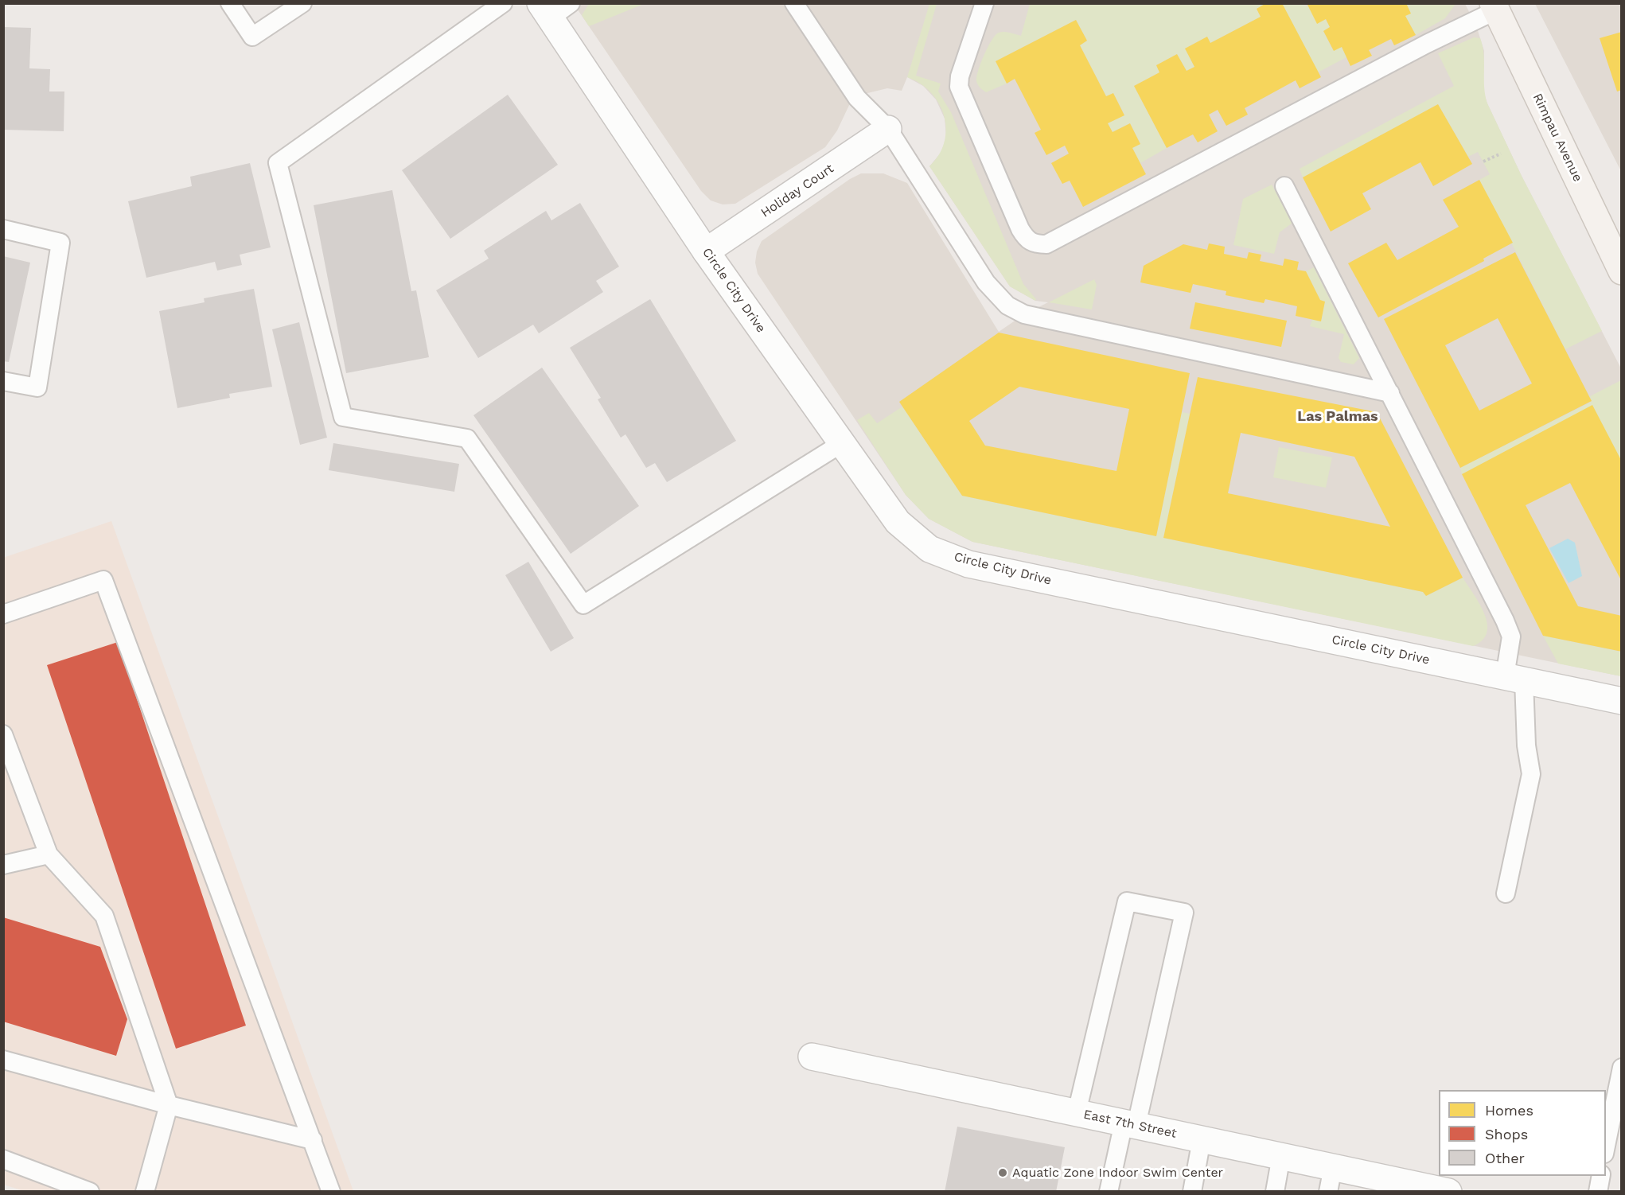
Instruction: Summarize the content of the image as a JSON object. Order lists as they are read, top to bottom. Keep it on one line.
{"streets":{"main road":["Rimpau Avenue"],"street":["Holiday Court","Circle City Drive","East 7th Street"]},"crossings":[["Holiday Court","Circle City Drive"]],"districts":["Las Palmas"],"places":["Aquatic Zone Indoor Swim Center"],"legend":["Homes","Shops","Other"]}
